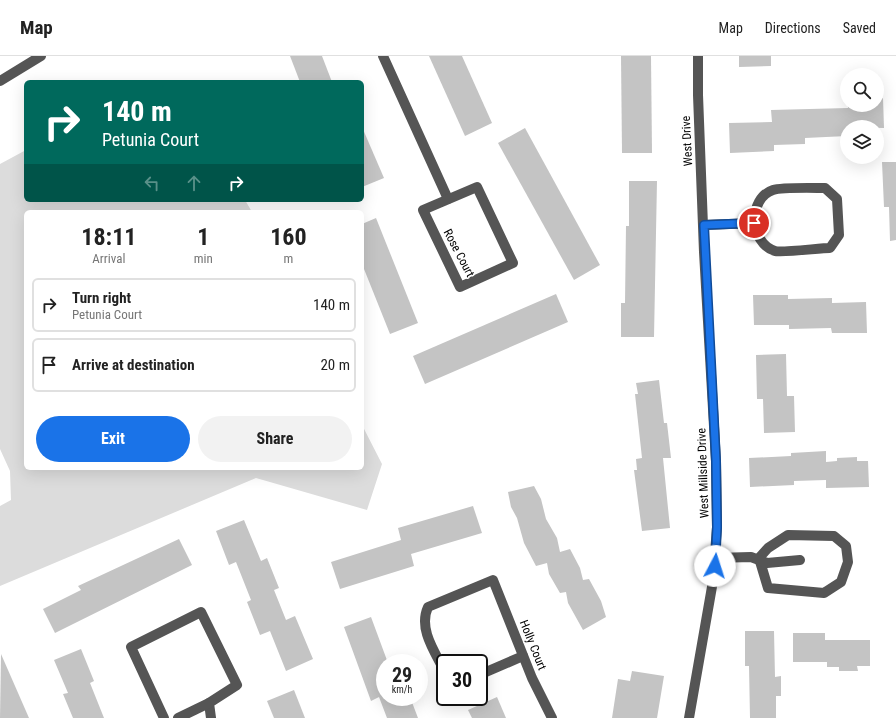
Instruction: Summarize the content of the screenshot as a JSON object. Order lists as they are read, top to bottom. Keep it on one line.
{"streets":{"street":["West Drive","Rose Court","West Millside Drive","Holly Court"]},"crossings":[["West Drive","West Millside Drive"]],"page":{"header":"Map","nav":["Map","Directions","Saved"],"turn":["140 m","Petunia Court"],"eta":["18:11","Arrival","1","min","160","m"],"list":[{"name":"Turn right","note":"Petunia Court","value":"140 m"},{"name":"Arrive at destination","value":"20 m"}],"buttons":["Exit","Share"],"speed":"29 km/h","limit":"30"}}
